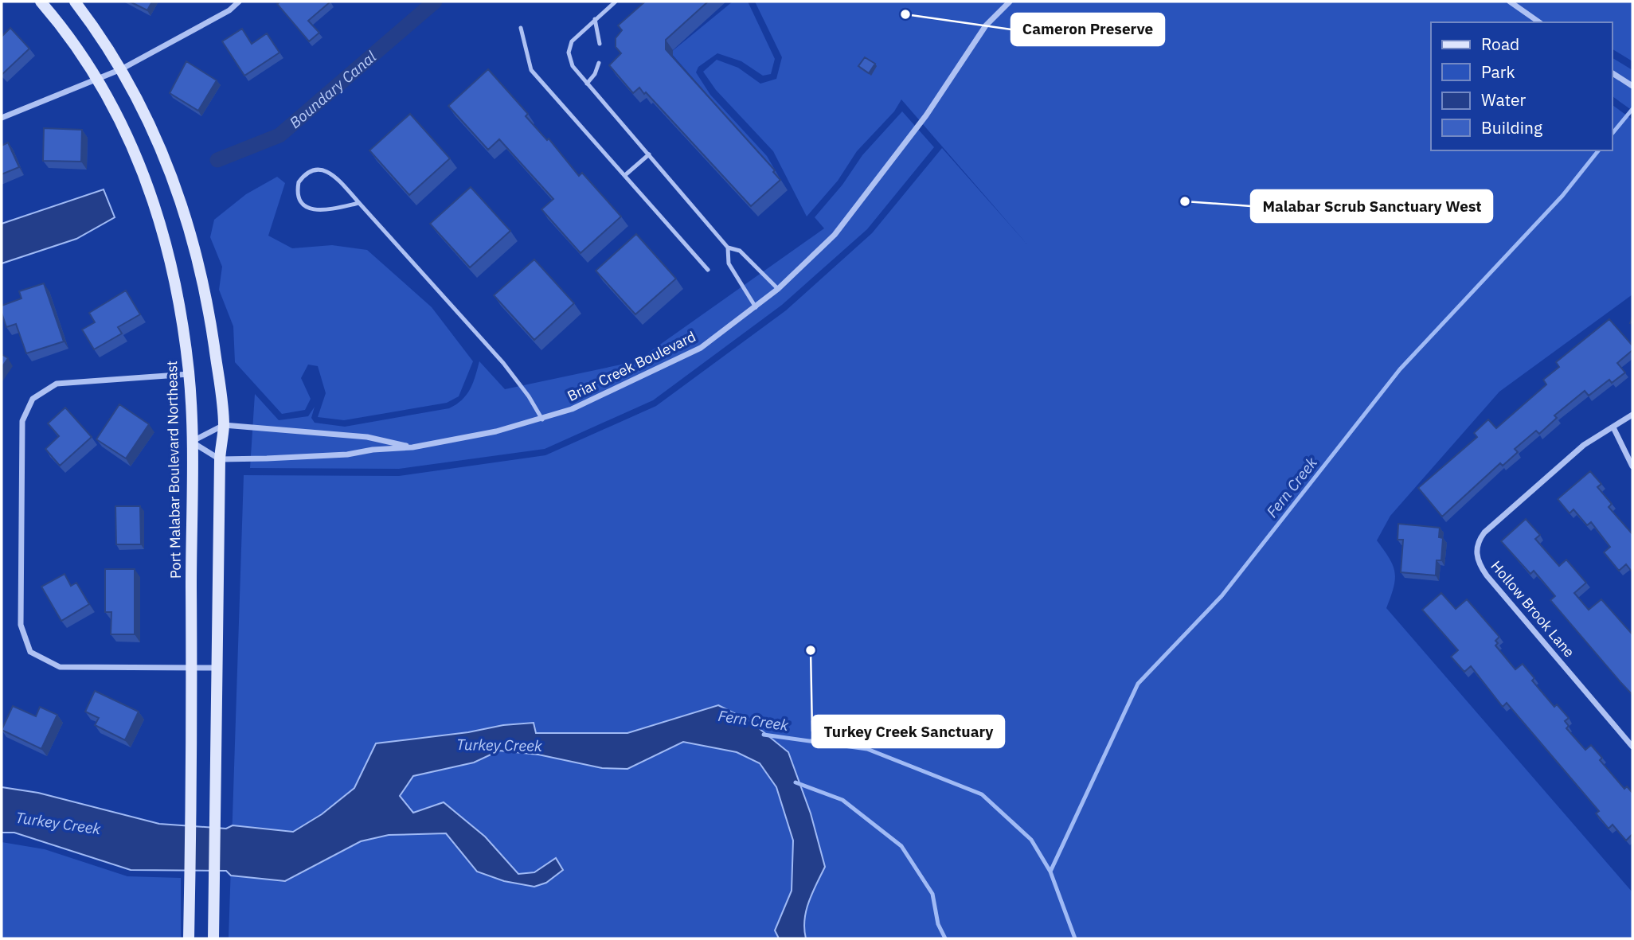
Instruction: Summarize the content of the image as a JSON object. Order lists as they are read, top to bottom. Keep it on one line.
{"streets":{"street":["Briar Creek Boulevard","Port Malabar Boulevard Northeast","Hollow Brook Lane"]},"water":["Boundary Canal","Fern Creek","Turkey Creek"],"places":["Cameron Preserve","Malabar Scrub Sanctuary West","Turkey Creek Sanctuary"],"legend":["Road","Park","Water","Building"]}
